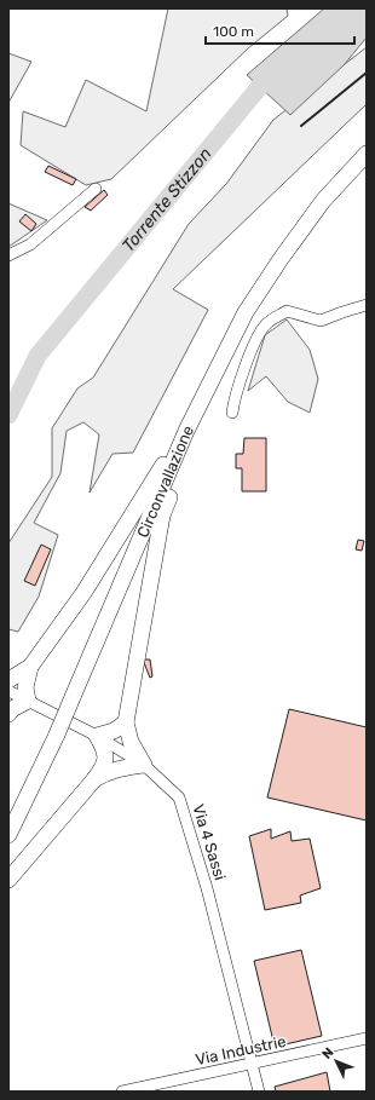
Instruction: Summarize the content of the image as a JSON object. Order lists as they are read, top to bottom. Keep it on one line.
{"streets":{"highway":["Circonvallazione"],"street":["Via 4 Sassi","Via Industrie"]},"crossings":[["Via 4 Sassi","Via Industrie"]],"water":["Torrente Stizzon"],"scale_bar":"100 m","north":"top left"}
